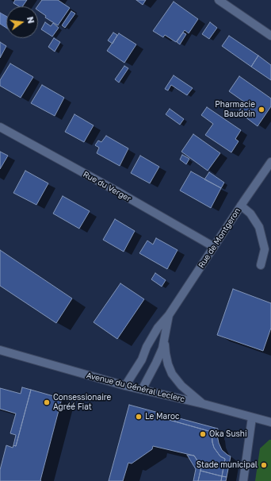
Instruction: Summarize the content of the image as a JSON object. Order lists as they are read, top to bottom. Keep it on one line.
{"streets":{"street":["Rue du Verger","Rue de Montgeron","Avenue du Général Leclerc"]},"crossings":[["Rue du Verger","Rue de Montgeron"],["Rue de Montgeron","Avenue du Général Leclerc"]],"places":["Pharmacie Baudoin","Consessionaire Agréé Fiat","Le Maroc","Oka Sushi","Stade municipal"],"north":"right"}
